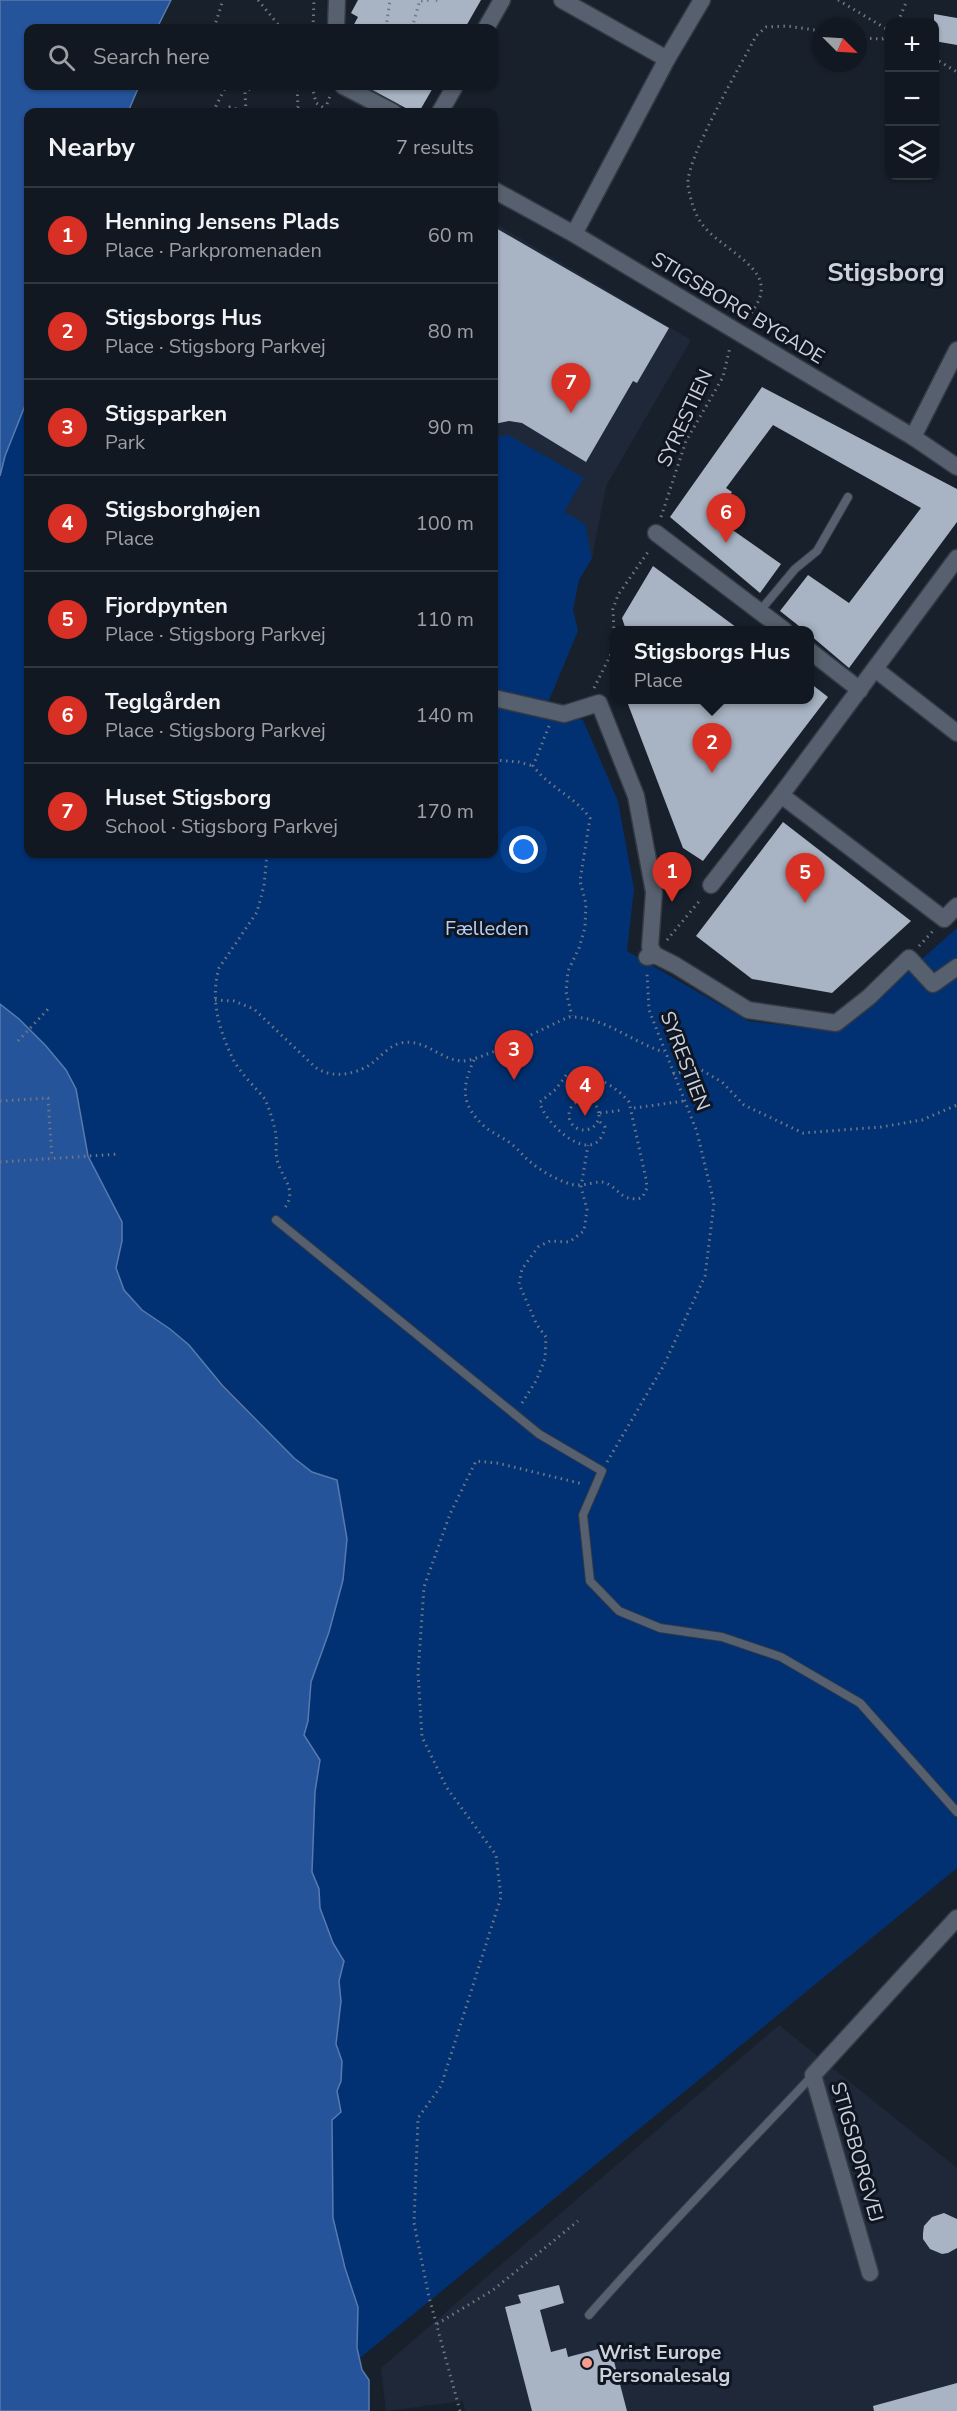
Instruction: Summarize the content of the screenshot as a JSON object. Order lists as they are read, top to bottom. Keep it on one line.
{"streets":{"street":["STIGSBORG BYGADE","STIGSBORGVEJ"],"path":["SYRESTIEN"]},"crossings":[["STIGSBORG BYGADE","SYRESTIEN"]],"districts":["Stigsborg"],"parks":["Fælleden"],"places":["Wrist Europe Personalesalg"],"north":"bottom right","page":{"map_buttons":["+","−"],"search":"Search here","heading":["Nearby","7 results"],"list":[{"mark":"1","name":"Henning Jensens Plads","note":"Place · Parkpromenaden","value":"60 m"},{"mark":"2","name":"Stigsborgs Hus","note":"Place · Stigsborg Parkvej","value":"80 m"},{"mark":"3","name":"Stigsparken","note":"Park","value":"90 m"},{"mark":"4","name":"Stigsborghøjen","note":"Place","value":"100 m"},{"mark":"5","name":"Fjordpynten","note":"Place · Stigsborg Parkvej","value":"110 m"},{"mark":"6","name":"Teglgården","note":"Place · Stigsborg Parkvej","value":"140 m"},{"mark":"7","name":"Huset Stigsborg","note":"School · Stigsborg Parkvej","value":"170 m"}],"pins":["7","6","2","1","5","3","4"],"popup":["Stigsborgs Hus","Place"]}}
